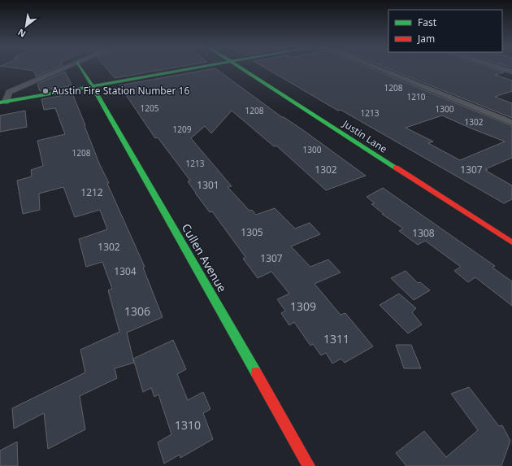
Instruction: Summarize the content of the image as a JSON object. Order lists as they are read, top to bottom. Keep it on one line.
{"streets":{"street":["Justin Lane","Cullen Avenue"]},"places":["Austin Fire Station Number 16"],"house_numbers":["1208","1210","1205","1300","1208","1213","1302","1209","1300","1208","1213","1302","1307","1301","1212","1305","1308","1302","1307","1304","1309","1306","1311","1310"],"legend":["Fast","Jam"],"north":"bottom left"}
